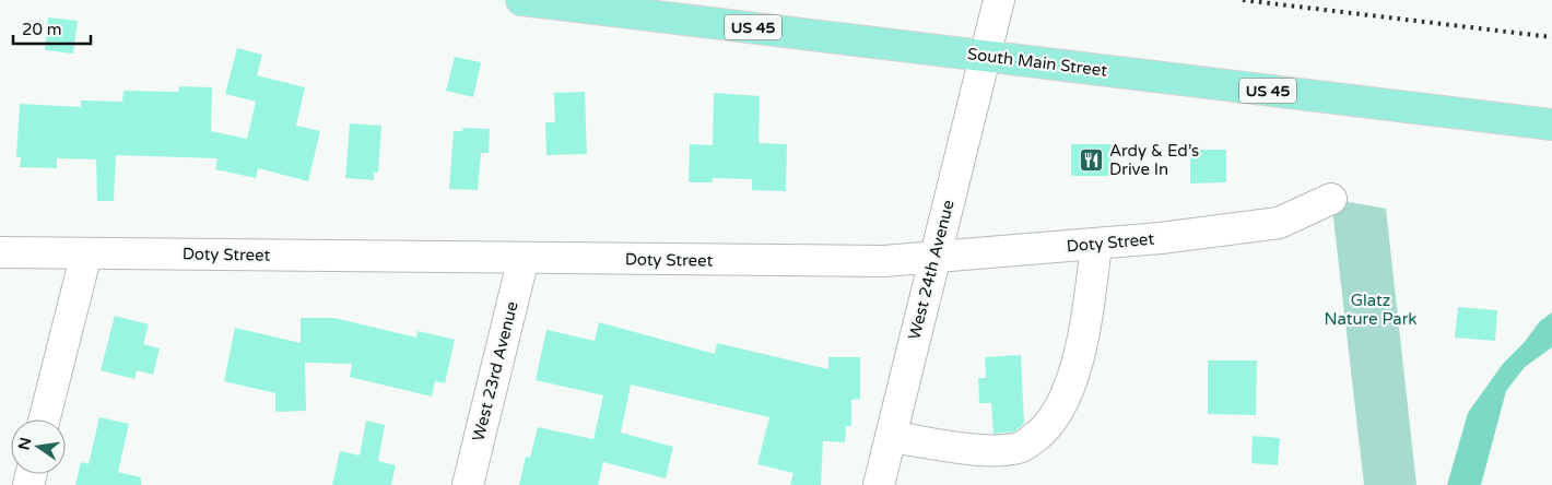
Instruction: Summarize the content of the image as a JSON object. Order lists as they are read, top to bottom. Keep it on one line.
{"streets":{"main road":["US 45","South Main Street"],"street":["Doty Street","West 24th Avenue","West 23rd Avenue"]},"crossings":[["South Main Street","West 24th Avenue"],["Doty Street","West 24th Avenue"],["Doty Street","West 23rd Avenue"]],"parks":["Glatz Nature Park"],"places":{"restaurant":["Ardy & Ed’s Drive In"]},"scale_bar":"20 m","north":"left"}
